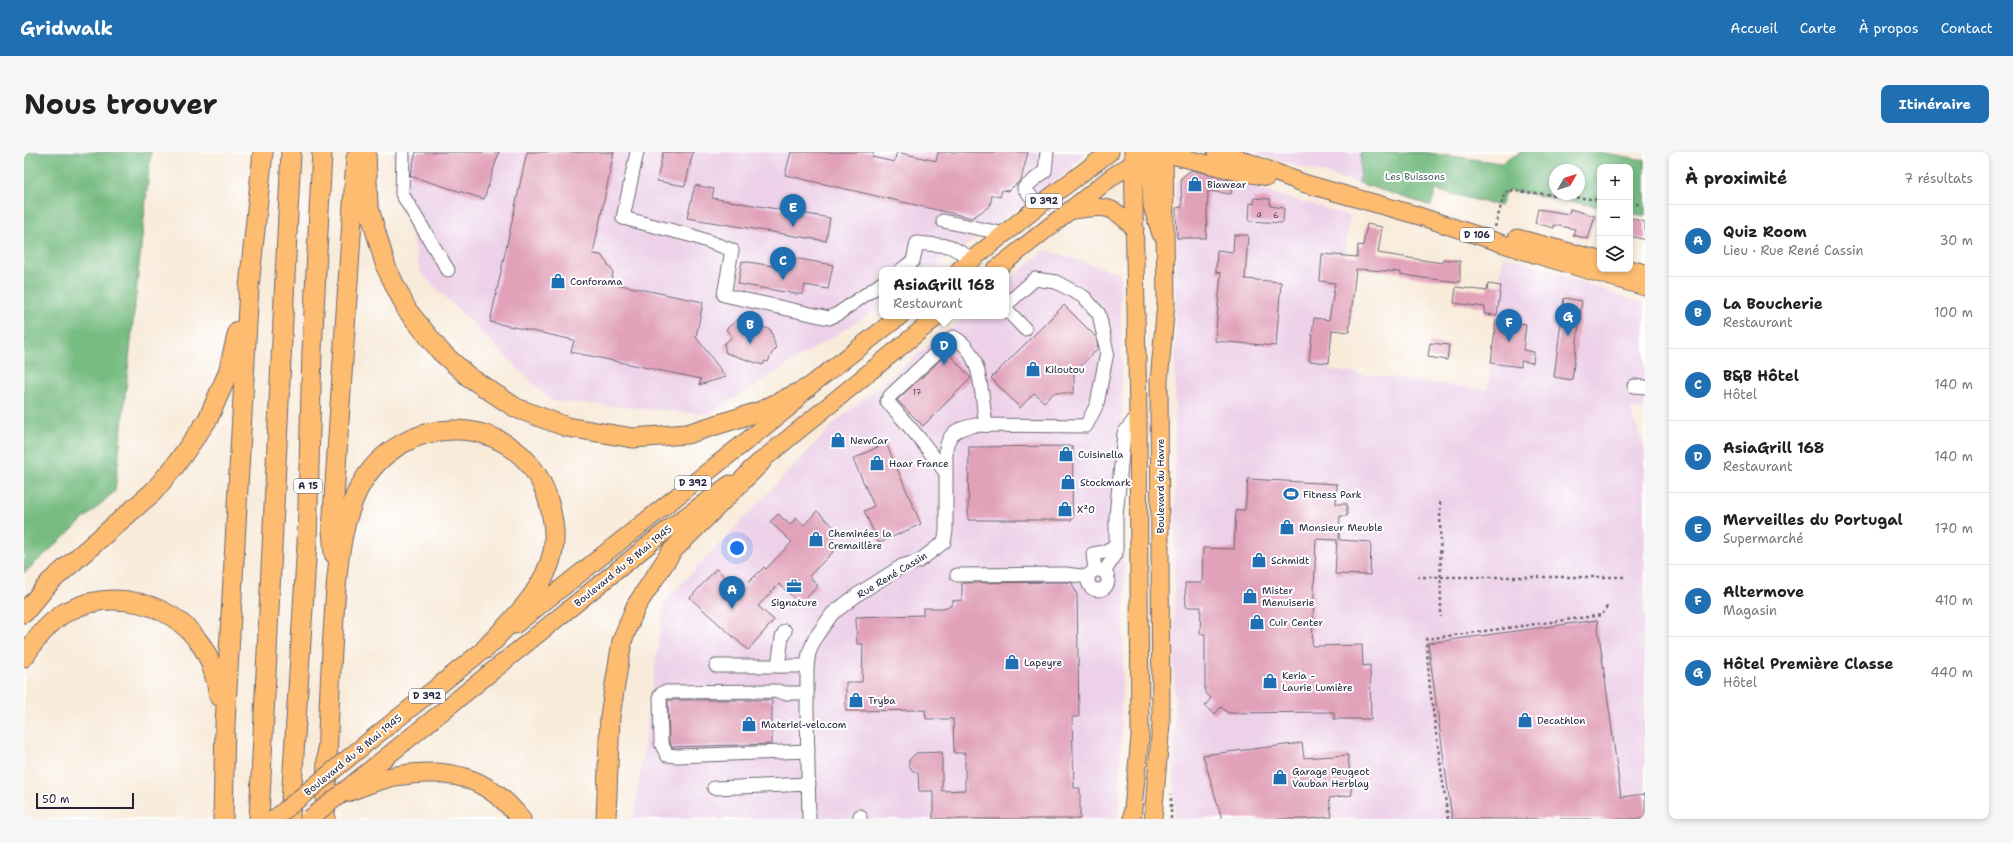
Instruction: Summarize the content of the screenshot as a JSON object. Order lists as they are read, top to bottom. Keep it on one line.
{"streets":{"highway":["A 15"],"main road":["D 392","D 106","Boulevard du Havre","Boulevard du 8 Mai 1945"],"street":["Rue René Cassin"]},"crossings":[["D 392","Boulevard du Havre"]],"parks":["Les Buissons"],"places":{"shop":["Biawear","Conforama","Kiloutou","NewCar","Cuisinella","Haar France","Stockmark","X²0","Monsieur Meuble","Cheminées la Cremaillère","Schmidt","Mister Menuiserie","Cuir Center","Lapeyre","Keria - Laurie Lumière","Tryba","Decathlon","Materiel-velo.com","Garage Peugeot Vauban Herblay"],"sports":["Fitness Park"],"office":["Signature"]},"house_numbers":["4","6","17"],"scale_bar":"50 m","north":"top right","page":{"header":"Gridwalk","nav":["Accueil","Carte","À propos","Contact"],"title":"Nous trouver","buttons":"Itinéraire","heading":["À proximité","7 résultats"],"map_buttons":["+","−"],"pins":["E","C","G","F","B","D","A"],"list":[{"mark":"A","name":"Quiz Room","note":"Lieu · Rue René Cassin","value":"30 m"},{"mark":"B","name":"La Boucherie","note":"Restaurant","value":"100 m"},{"mark":"C","name":"B&B Hôtel","note":"Hôtel","value":"140 m"},{"mark":"D","name":"AsiaGrill 168","note":"Restaurant","value":"140 m"},{"mark":"E","name":"Merveilles du Portugal","note":"Supermarché","value":"170 m"},{"mark":"F","name":"Altermove","note":"Magasin","value":"410 m"},{"mark":"G","name":"Hôtel Première Classe","note":"Hôtel","value":"440 m"}],"popup":["AsiaGrill 168","Restaurant"],"scale":"50 m"}}
